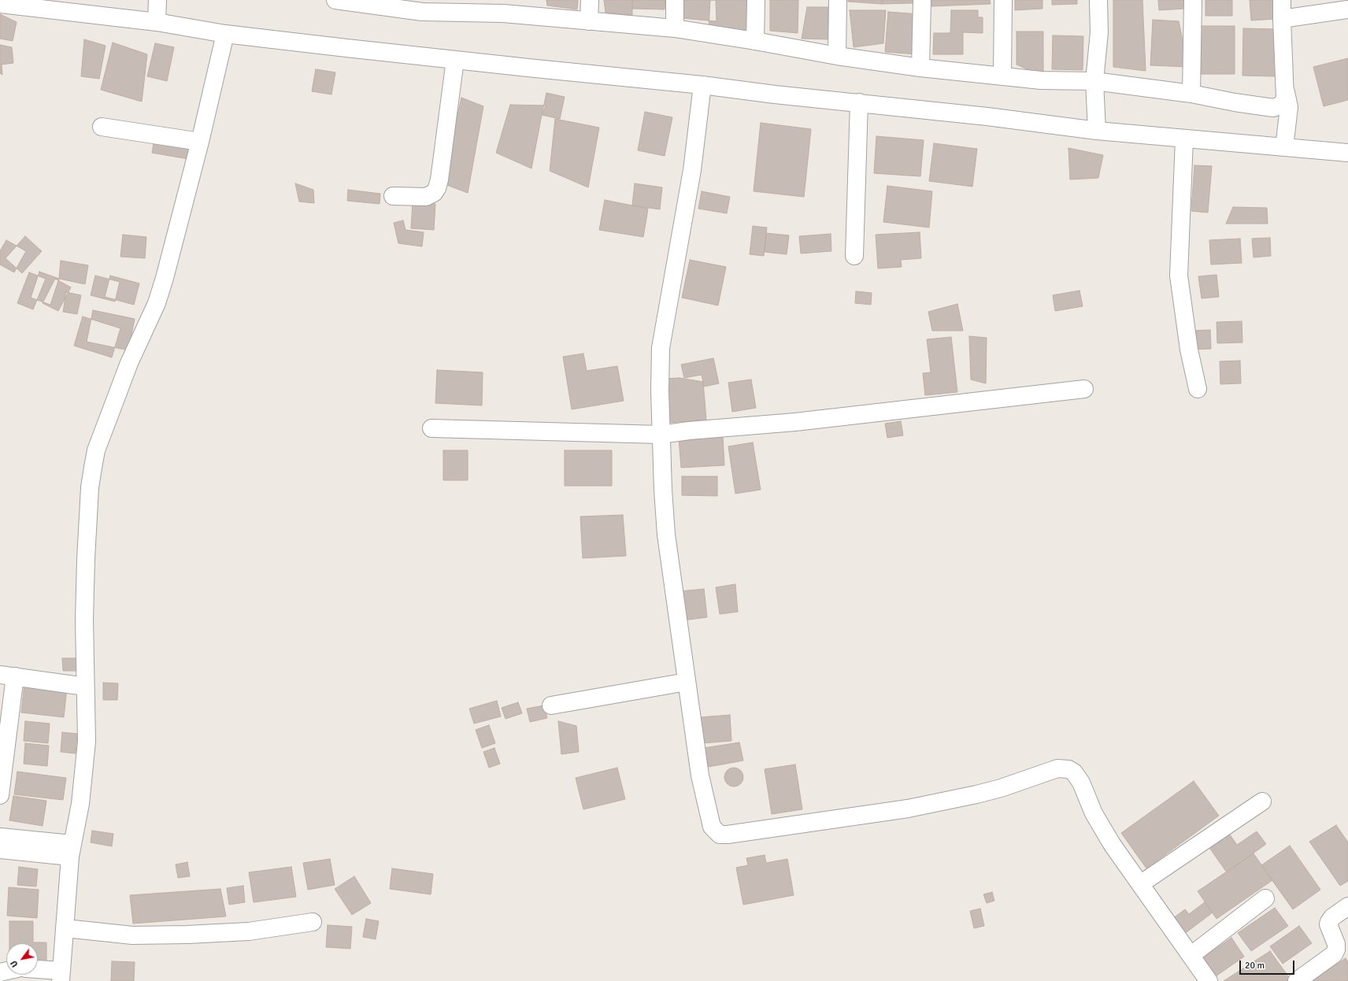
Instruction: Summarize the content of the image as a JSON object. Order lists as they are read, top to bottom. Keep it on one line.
{"scale_bar":"20 m","north":"bottom left"}
